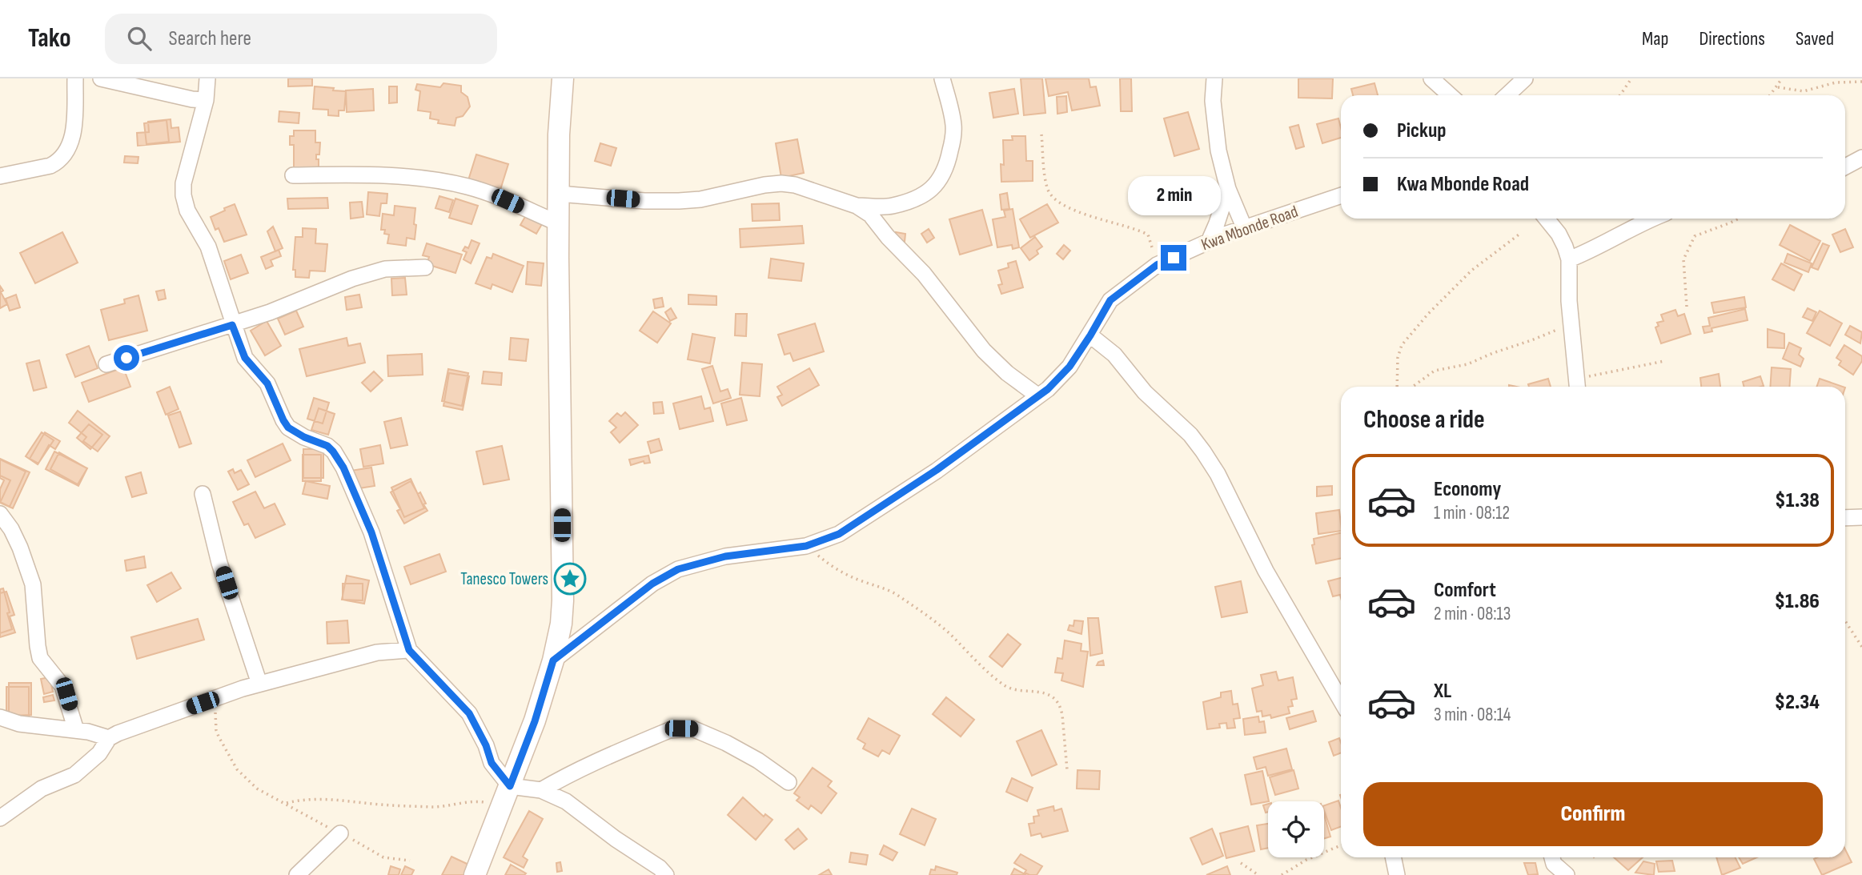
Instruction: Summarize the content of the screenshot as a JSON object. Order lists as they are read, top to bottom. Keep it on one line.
{"streets":{"street":["Kwa Mbonde Road"]},"places":{"place":["Tanesco Towers"]},"page":{"header":"Tako","search":"Search here","nav":["Map","Directions","Saved"],"banner":["Pickup","Kwa Mbonde Road"],"bubble":"2 min","heading":"Choose a ride","list":[{"name":"Economy","note":"1 min · 08:12","value":"$1.38"},{"name":"Comfort","note":"2 min · 08:13","value":"$1.86"},{"name":"XL","note":"3 min · 08:14","value":"$2.34"}],"buttons":"Confirm"}}
